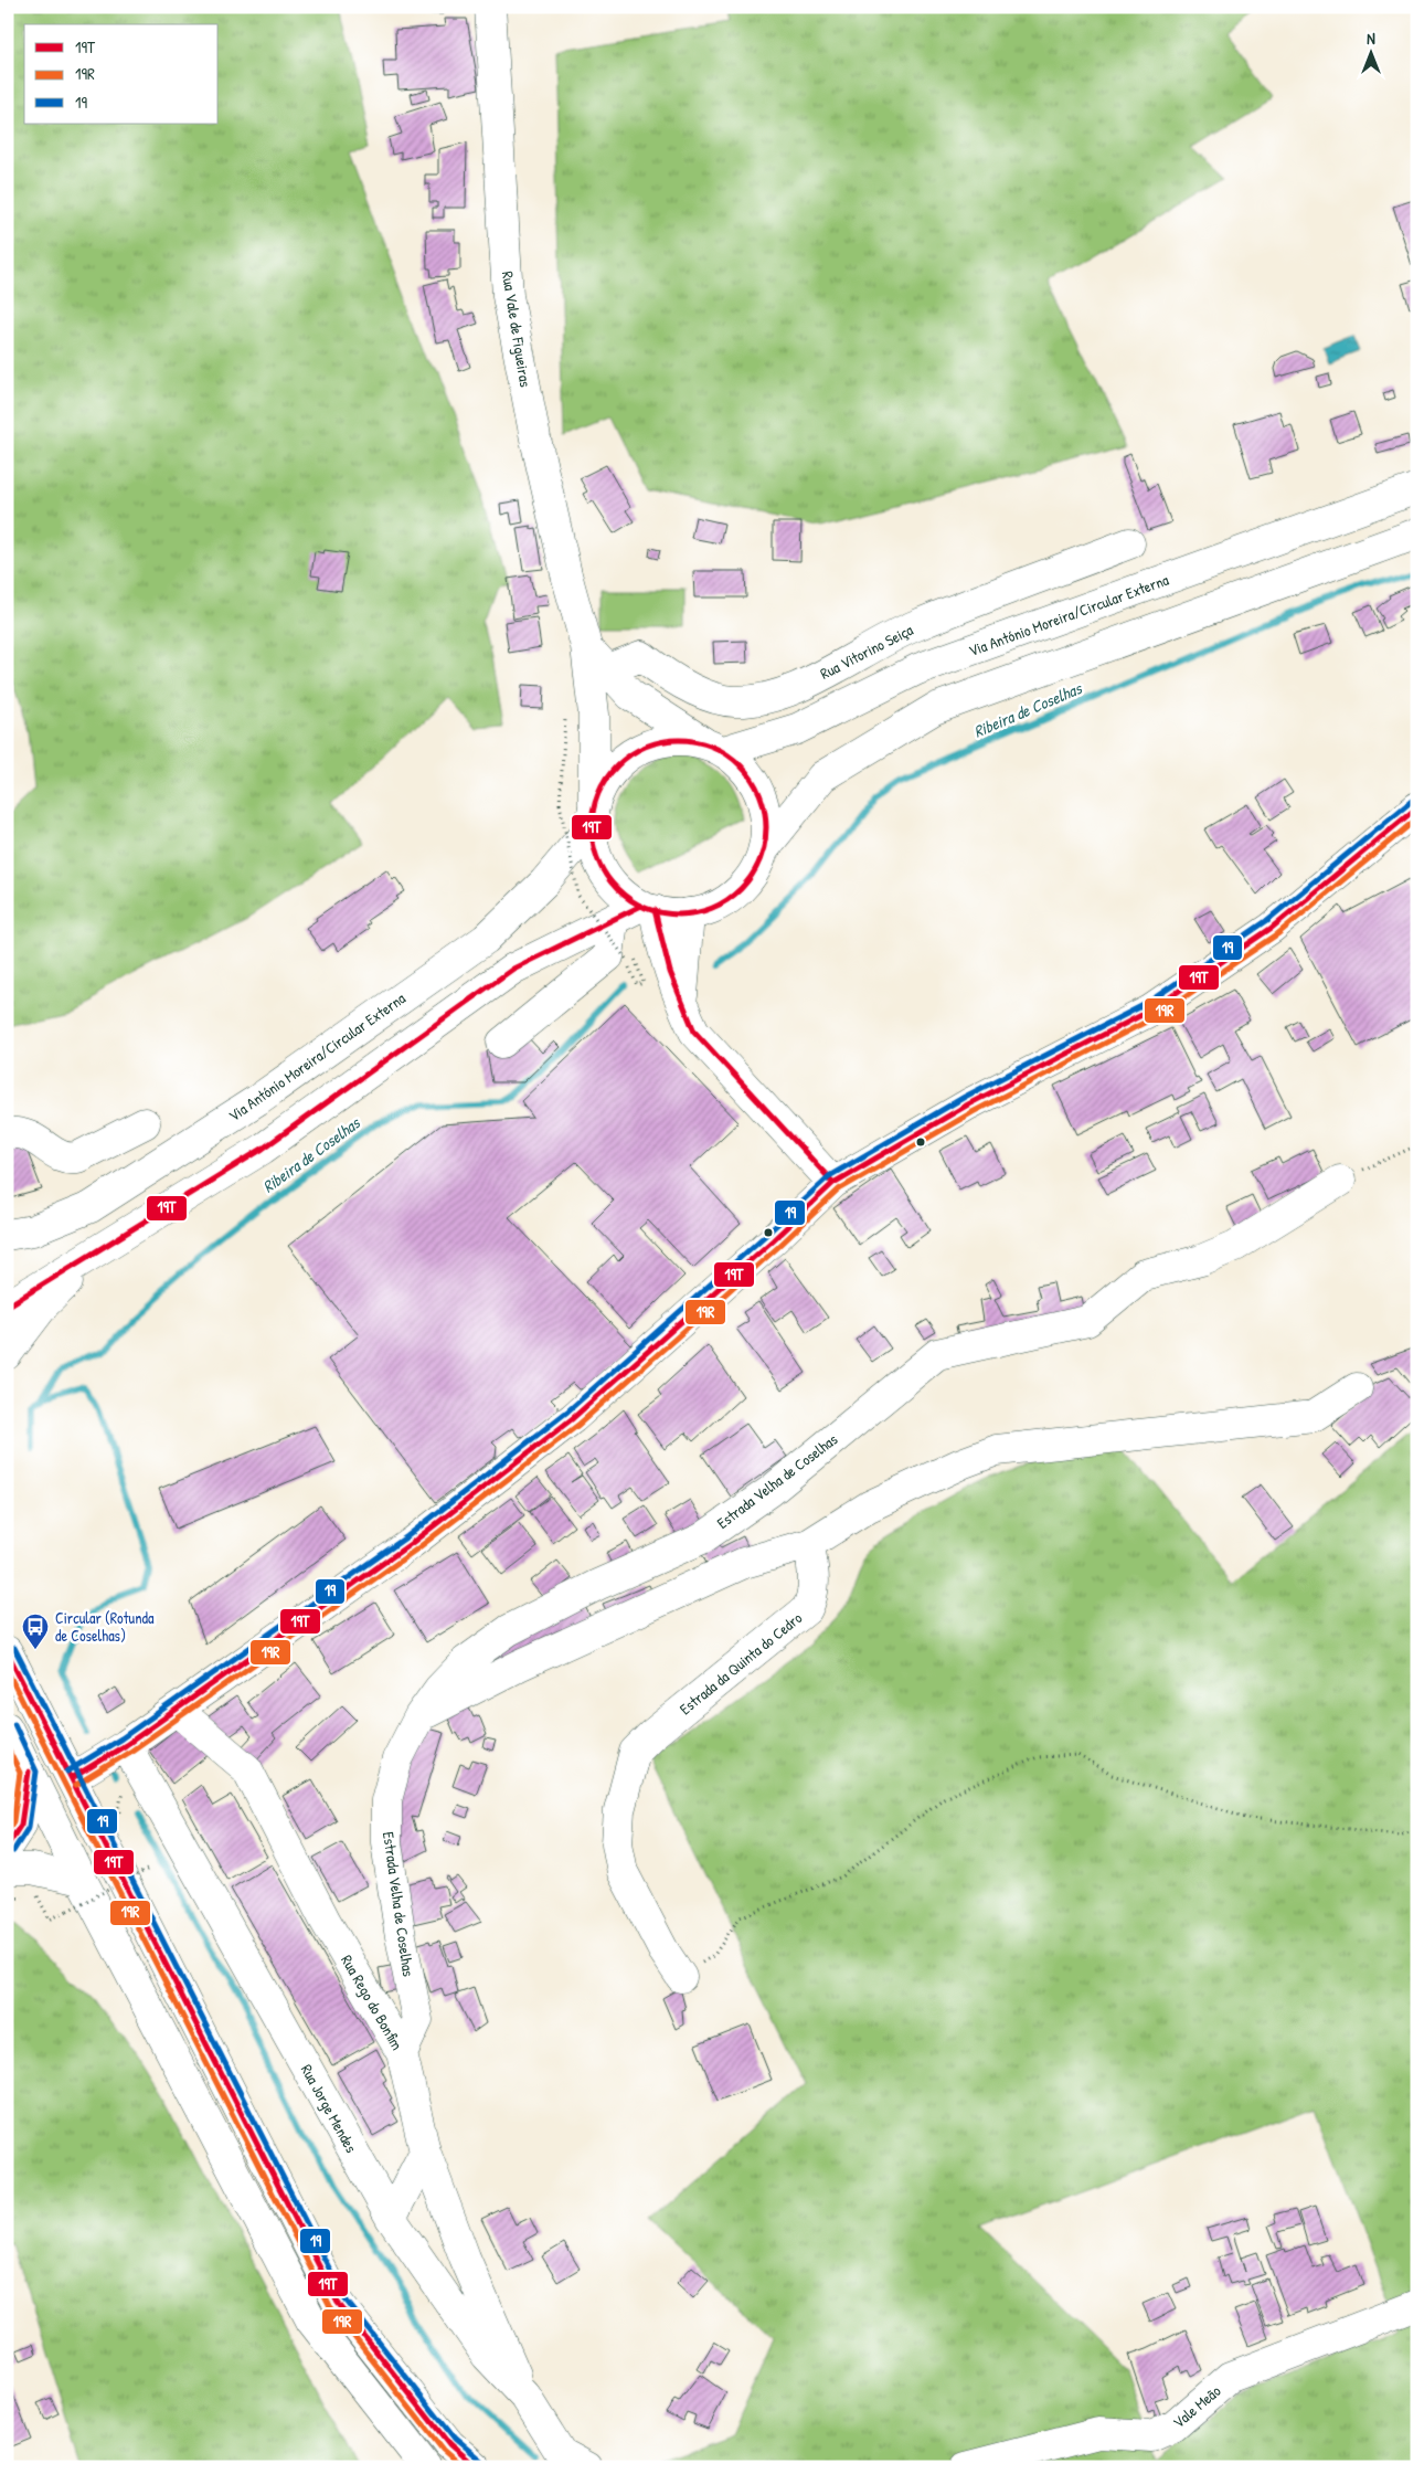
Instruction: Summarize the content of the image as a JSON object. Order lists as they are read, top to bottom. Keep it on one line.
{"streets":{"main road":["Rua Vale de Figueiras","Via António Moreira/Circular Externa","Rua Vitorino Seiça","Estrada Velha de Coselhas","Estrada da Quinta do Cedro","Rua Rego do Bonfim","Rua Jorge Mendes","Vale Meão"]},"crossings":[["Rua Vale de Figueiras","Via António Moreira/Circular Externa"],["Rua Vale de Figueiras","Rua Vitorino Seiça"],["Estrada Velha de Coselhas","Rua Rego do Bonfim"],["Rua Rego do Bonfim","Rua Jorge Mendes"]],"water":["Ribeira de Coselhas"],"places":{"bus stop":["Circular (Rotunda de Coselhas)"]},"lines":["transit line 19T","transit line 19","transit line 19R"],"legend":["19T","19R","19"],"north":"top"}
